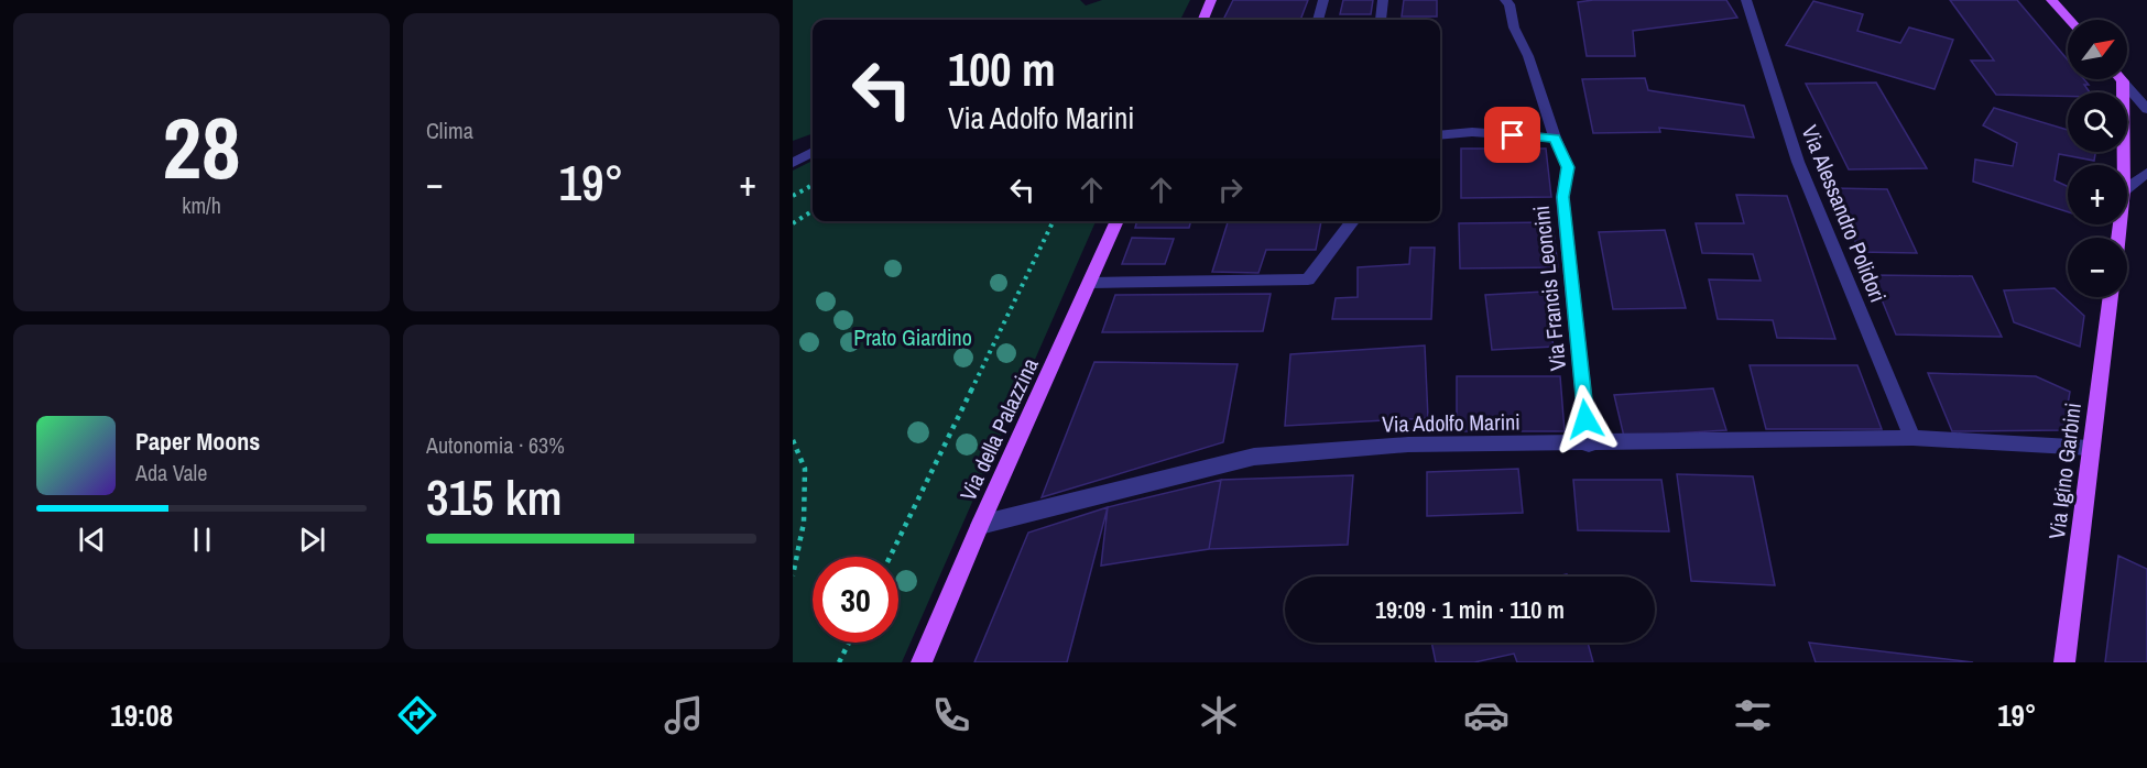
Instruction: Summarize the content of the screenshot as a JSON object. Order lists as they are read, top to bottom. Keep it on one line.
{"streets":{"main road":["Via della Palazzina","Via Igino Garbini"],"street":["Via Alessandro Polidori","Via Francis Leoncini","Via Adolfo Marini"]},"crossings":[["Via Alessandro Polidori","Via Adolfo Marini"],["Via Francis Leoncini","Via Adolfo Marini"],["Via Adolfo Marini","Via della Palazzina"],["Via Adolfo Marini","Via Igino Garbini"]],"parks":["Prato Giardino"],"north":"top right","page":{"tile":[["28","km/h"],"Clima",["Autonomia · 63%","315 km"]],"map_buttons":["+","−"],"turn":["100 m","Via Adolfo Marini"],"heat":["−","19°","+"],"song":["Paper Moons","Ada Vale"],"limit":"30","trip":"19:09 · 1 min · 110 m","tabs":["19:08","19°"]}}
